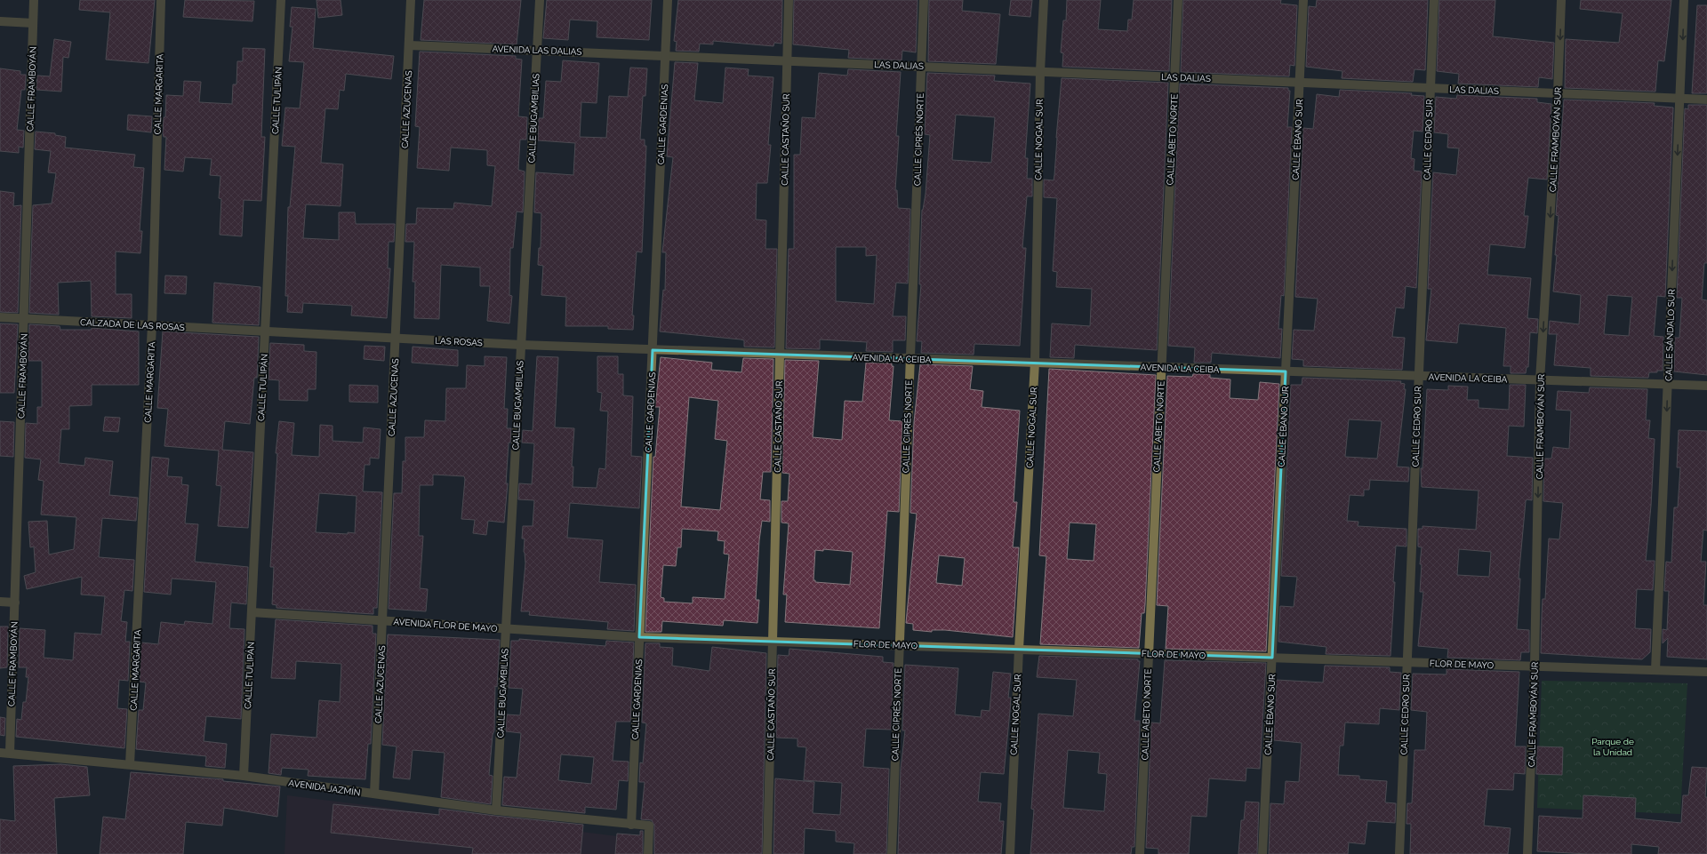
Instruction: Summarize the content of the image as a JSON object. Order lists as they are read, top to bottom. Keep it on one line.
{"streets":{"street":["AVENIDA LAS DALIAS","LAS DALIAS","CALLE FRAMBOYÁN","CALLE MARGARITA","CALLE TULIPÁN","CALLE AZUCENAS","CALLE BUGAMBILIAS","CALLE GARDENIAS","CALLE CASTAÑO SUR","CALLE CIPRÉS NORTE","CALLE NOGAL SUR","CALLE ABETO NORTE","CALLE ÉBANO SUR","CALLE CEDRO SUR","CALLE FRAMBOYÁN SUR","CALZADA DE LAS ROSAS","CALLE SÁNDALO SUR","LAS ROSAS","AVENIDA LA CEIBA","AVENIDA FLOR DE MAYO","FLOR DE MAYO","AVENIDA JAZMÍN"]},"crossings":[["AVENIDA LAS DALIAS","LAS DALIAS"],["AVENIDA LAS DALIAS","CALLE AZUCENAS"],["AVENIDA LAS DALIAS","CALLE BUGAMBILIAS"],["AVENIDA LAS DALIAS","CALLE GARDENIAS"],["LAS DALIAS","CALLE GARDENIAS"],["LAS DALIAS","CALLE CASTAÑO SUR"],["LAS DALIAS","CALLE CIPRÉS NORTE"],["LAS DALIAS","CALLE NOGAL SUR"],["LAS DALIAS","CALLE ABETO NORTE"],["LAS DALIAS","CALLE ÉBANO SUR"],["LAS DALIAS","CALLE CEDRO SUR"],["LAS DALIAS","CALLE FRAMBOYÁN SUR"],["LAS DALIAS","CALLE SÁNDALO SUR"],["CALLE FRAMBOYÁN","CALZADA DE LAS ROSAS"],["CALLE FRAMBOYÁN","AVENIDA JAZMÍN"],["CALLE MARGARITA","CALZADA DE LAS ROSAS"],["CALLE MARGARITA","AVENIDA JAZMÍN"],["CALLE TULIPÁN","CALZADA DE LAS ROSAS"],["CALLE TULIPÁN","LAS ROSAS"],["CALLE TULIPÁN","AVENIDA FLOR DE MAYO"],["CALLE TULIPÁN","AVENIDA JAZMÍN"],["CALLE AZUCENAS","LAS ROSAS"],["CALLE AZUCENAS","AVENIDA FLOR DE MAYO"],["CALLE AZUCENAS","AVENIDA JAZMÍN"],["CALLE BUGAMBILIAS","LAS ROSAS"],["CALLE BUGAMBILIAS","AVENIDA FLOR DE MAYO"],["CALLE BUGAMBILIAS","AVENIDA JAZMÍN"],["CALLE GARDENIAS","LAS ROSAS"],["CALLE GARDENIAS","AVENIDA LA CEIBA"],["CALLE GARDENIAS","AVENIDA FLOR DE MAYO"],["CALLE GARDENIAS","FLOR DE MAYO"],["CALLE GARDENIAS","AVENIDA JAZMÍN"],["CALLE CASTAÑO SUR","AVENIDA LA CEIBA"],["CALLE CASTAÑO SUR","FLOR DE MAYO"],["CALLE CIPRÉS NORTE","AVENIDA LA CEIBA"],["CALLE CIPRÉS NORTE","FLOR DE MAYO"],["CALLE NOGAL SUR","AVENIDA LA CEIBA"],["CALLE NOGAL SUR","FLOR DE MAYO"],["CALLE ABETO NORTE","AVENIDA LA CEIBA"],["CALLE ABETO NORTE","FLOR DE MAYO"],["CALLE ÉBANO SUR","AVENIDA LA CEIBA"],["CALLE ÉBANO SUR","FLOR DE MAYO"],["CALLE CEDRO SUR","AVENIDA LA CEIBA"],["CALLE CEDRO SUR","FLOR DE MAYO"],["CALLE FRAMBOYÁN SUR","AVENIDA LA CEIBA"],["CALLE FRAMBOYÁN SUR","FLOR DE MAYO"],["CALZADA DE LAS ROSAS","LAS ROSAS"],["CALLE SÁNDALO SUR","AVENIDA LA CEIBA"],["CALLE SÁNDALO SUR","FLOR DE MAYO"],["LAS ROSAS","AVENIDA LA CEIBA"],["AVENIDA FLOR DE MAYO","FLOR DE MAYO"]],"one_way":["CALLE FRAMBOYÁN SUR","CALLE SÁNDALO SUR"],"parks":["Parque de la Unidad"]}
